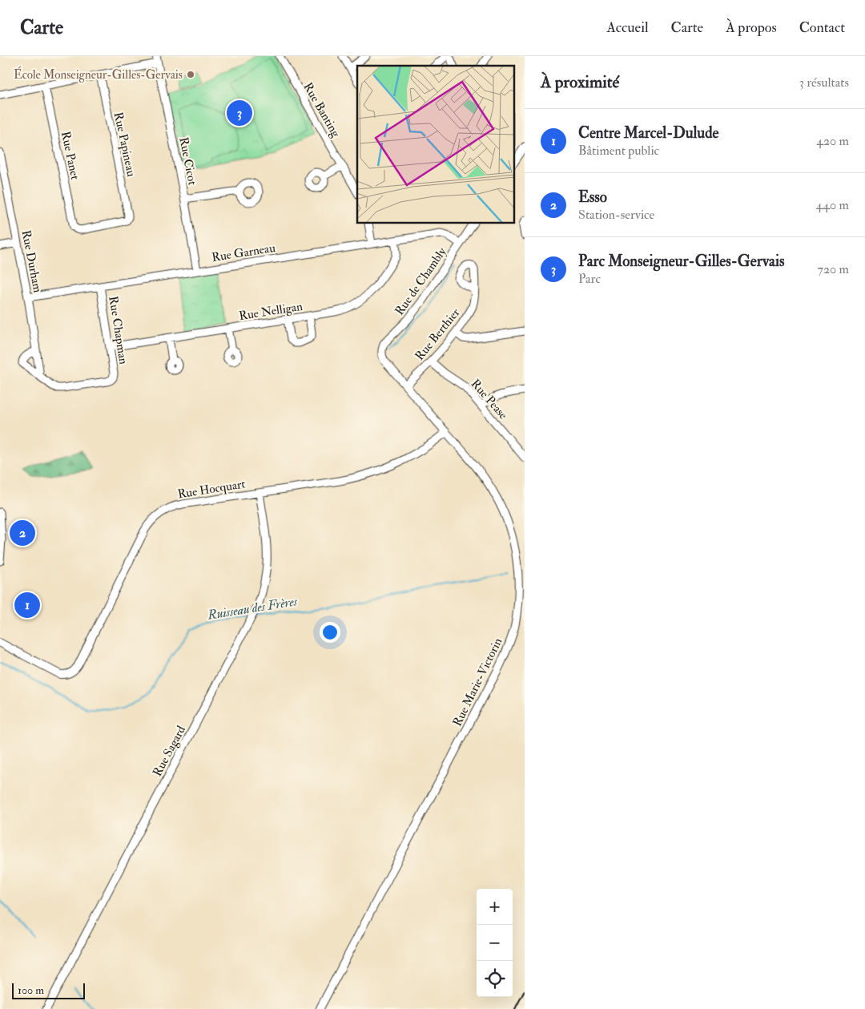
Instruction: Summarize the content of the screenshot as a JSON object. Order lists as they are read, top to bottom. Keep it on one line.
{"streets":{"street":["Rue Banting","Rue Papineau","Rue Panet","Rue Cicot","Rue Garneau","Rue Durham","Rue de Chambly","Rue Nelligan","Rue Chapman","Rue Berthier","Rue Pease","Rue Hocquart","Rue Marie-Victorin","Rue Sagard"]},"crossings":[["Rue Papineau","Rue Panet"],["Rue Cicot","Rue Garneau"],["Rue Garneau","Rue Durham"],["Rue Garneau","Rue de Chambly"],["Rue Garneau","Rue Nelligan"],["Rue Garneau","Rue Chapman"],["Rue Durham","Rue Chapman"],["Rue de Chambly","Rue Marie-Victorin"],["Rue Nelligan","Rue Chapman"],["Rue Berthier","Rue Pease"],["Rue Berthier","Rue Marie-Victorin"],["Rue Hocquart","Rue Marie-Victorin"],["Rue Hocquart","Rue Sagard"]],"water":["Ruisseau des Frères"],"places":["École Monseigneur-Gilles-Gervais"],"scale_bar":"100 m","page":{"header":"Carte","nav":["Accueil","Carte","À propos","Contact"],"heading":["À proximité","3 résultats"],"pins":["3","2","1"],"list":[{"mark":"1","name":"Centre Marcel-Dulude","note":"Bâtiment public","value":"420 m"},{"mark":"2","name":"Esso","note":"Station-service","value":"440 m"},{"mark":"3","name":"Parc Monseigneur-Gilles-Gervais","note":"Parc","value":"720 m"}],"map_buttons":["+","−"],"scale":"100 m"}}
